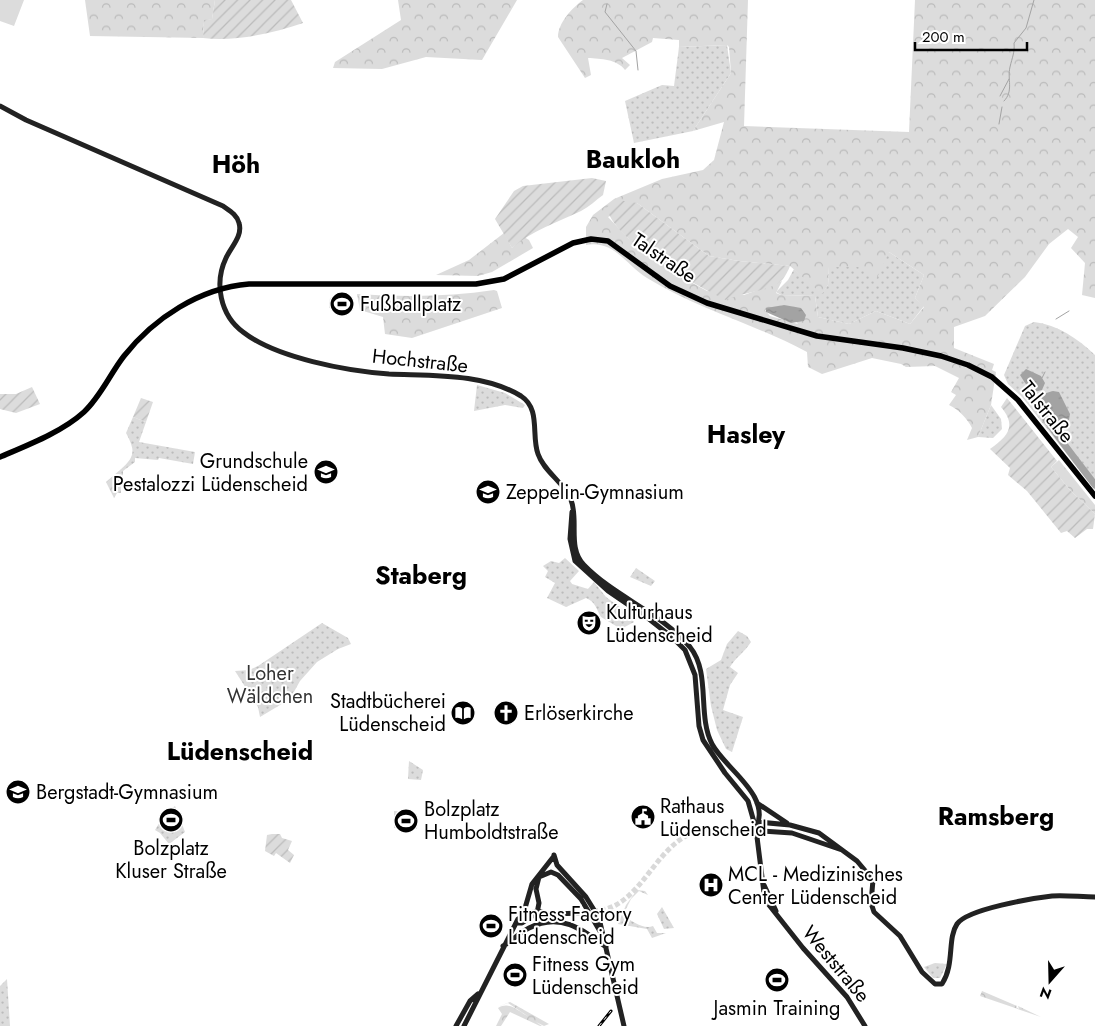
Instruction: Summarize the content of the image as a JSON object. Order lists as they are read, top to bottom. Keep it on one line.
{"streets":{"main road":["Talstraße","Hochstraße","Weststraße"]},"crossings":[["Talstraße","Hochstraße"]],"districts":["Baukloh","Höh","Hasley","Staberg","Lüdenscheid","Ramsberg"],"parks":["Loher Wäldchen"],"places":{"sports":["Fußballplatz","Bolzplatz Kluser Straße","Bolzplatz Humboldtstraße","Fitness Factory Lüdenscheid","Fitness Gym Lüdenscheid","Jasmin Training"],"school or university":["Grundschule Pestalozzi Lüdenscheid","Zeppelin-Gymnasium","Bergstadt-Gymnasium"],"theatre":["Kulturhaus Lüdenscheid"],"library":["Stadtbücherei Lüdenscheid"],"church":["Erlöserkirche"],"public building":["Rathaus Lüdenscheid"],"hospital":["MCL - Medizinisches Center Lüdenscheid"]},"scale_bar":"200 m","north":"bottom"}
